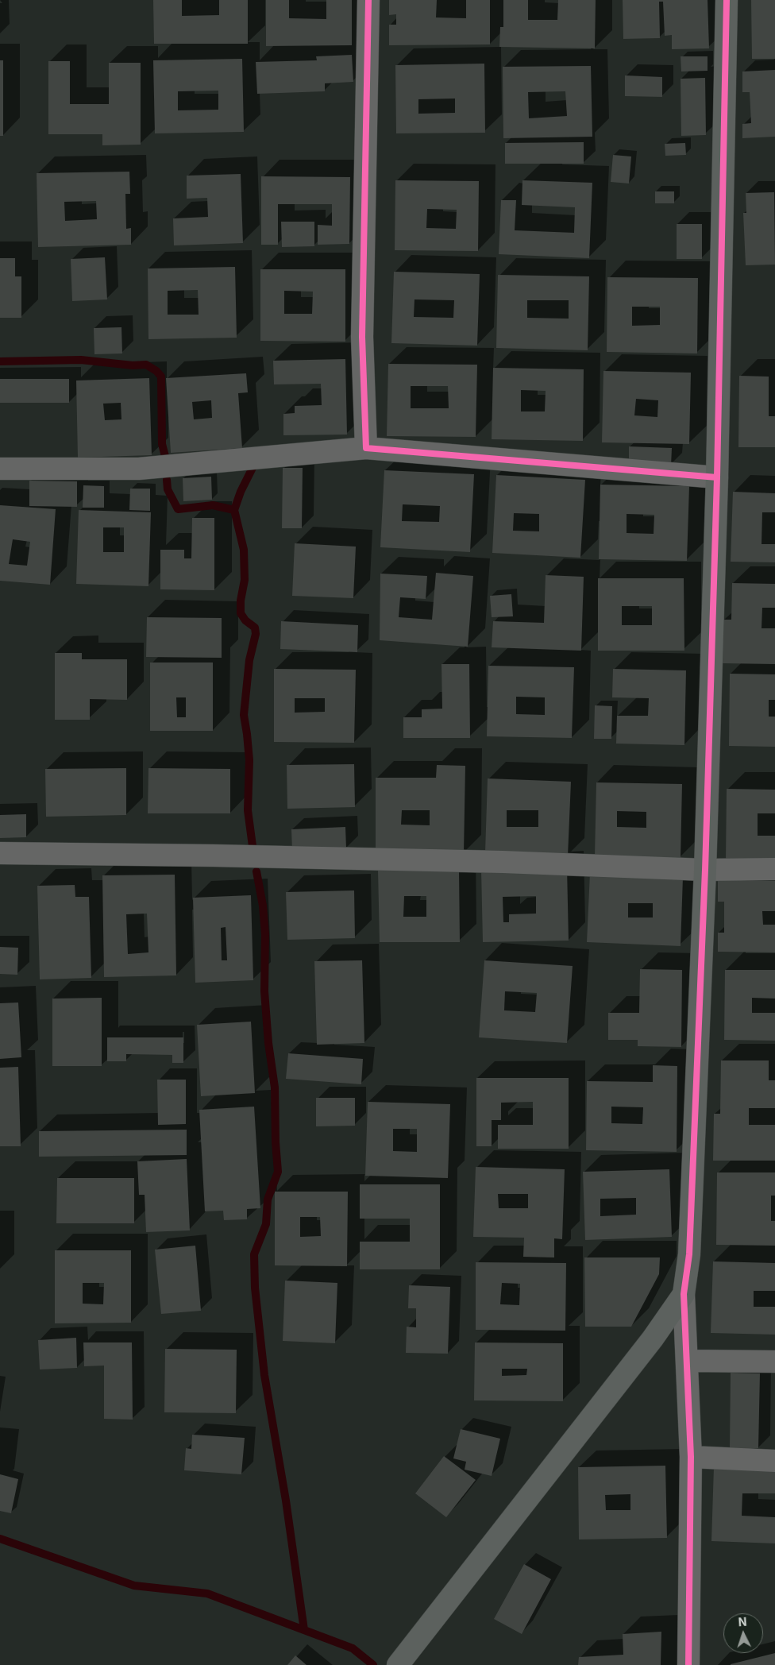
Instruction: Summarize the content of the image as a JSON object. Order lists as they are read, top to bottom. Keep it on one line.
{"north":"top"}
